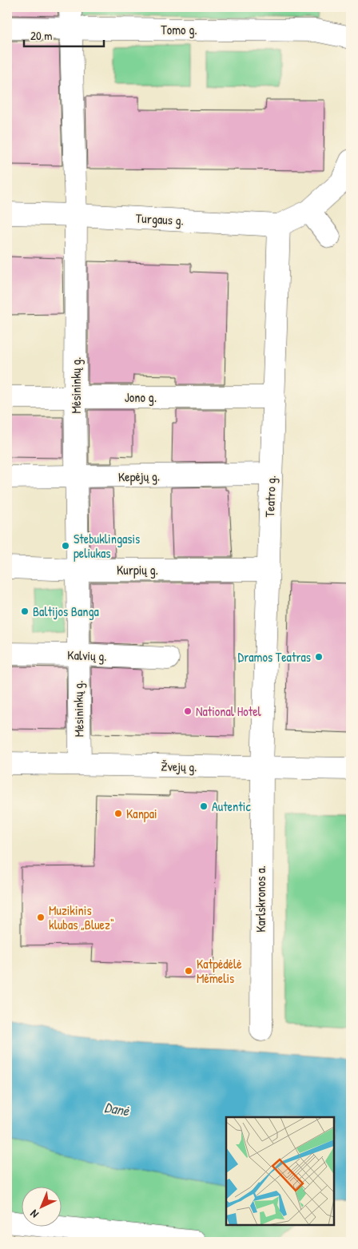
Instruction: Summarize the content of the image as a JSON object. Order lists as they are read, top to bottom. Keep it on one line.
{"streets":{"street":["Tomo g.","Turgaus g.","Mėsininkų g.","Jono g.","Kepėjų g.","Teatro g.","Kurpių g.","Kalvių g.","Žvejų g.","Karlskronos a."]},"crossings":[["Tomo g.","Mėsininkų g."],["Turgaus g.","Mėsininkų g."],["Turgaus g.","Teatro g."],["Mėsininkų g.","Jono g."],["Mėsininkų g.","Kepėjų g."],["Mėsininkų g.","Kurpių g."],["Mėsininkų g.","Kalvių g."],["Mėsininkų g.","Žvejų g."],["Jono g.","Teatro g."],["Kepėjų g.","Teatro g."],["Teatro g.","Kurpių g."],["Teatro g.","Žvejų g."],["Teatro g.","Karlskronos a."],["Žvejų g.","Karlskronos a."]],"water":["Danė"],"places":["Stebuklingasis peliukas","Baltijos Banga","Dramos Teatras","National Hotel","Autentic","Kanpai","Muzikinis klubas „Bluez“","Katpėdėlė Mėmelis"],"scale_bar":"20 m","north":"bottom left"}
